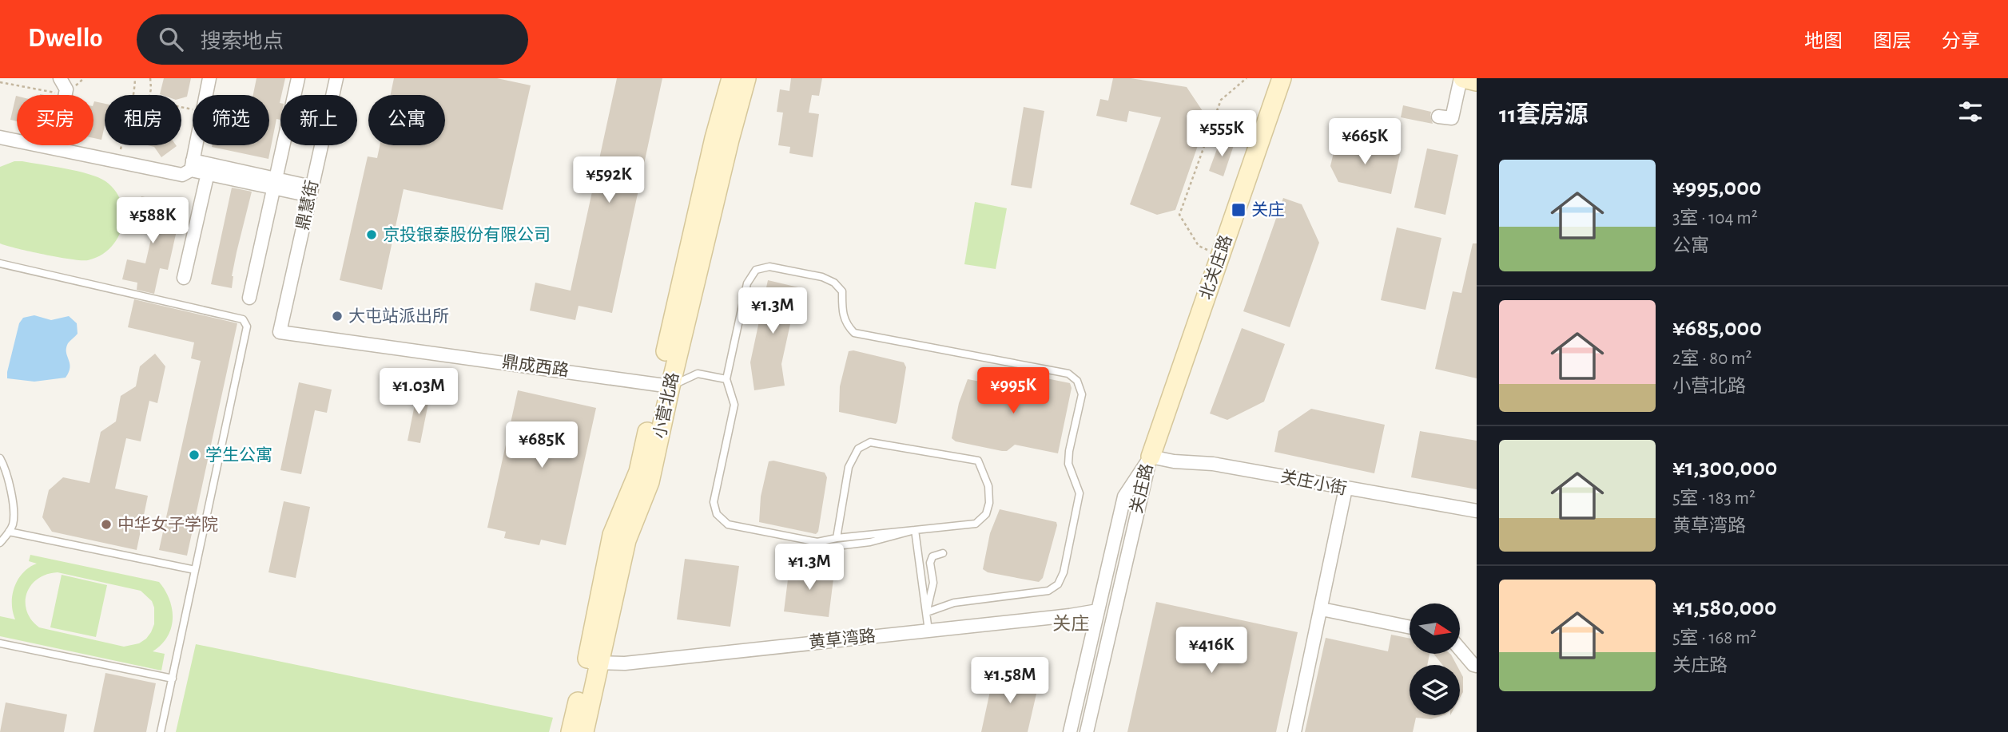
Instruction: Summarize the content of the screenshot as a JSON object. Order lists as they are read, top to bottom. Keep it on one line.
{"streets":{"street":["鼎慧街","北关庄路","鼎成西路","小营北路","关庄小街","关庄路","黄草湾路"]},"crossings":[["鼎慧街","鼎成西路"],["北关庄路","关庄小街"],["北关庄路","关庄路"],["鼎成西路","小营北路"],["小营北路","黄草湾路"],["关庄小街","关庄路"],["关庄路","黄草湾路"]],"districts":["关庄"],"places":{"transit":["关庄"],"other":["京投银泰股份有限公司","大屯站派出所","学生公寓","中华女子学院"]},"north":"right","page":{"header":"Dwello","search":"搜索地点","nav":["地图","图层","分享"],"heading":"11套房源","chip":["买房","租房","筛选","新上","公寓"],"price":["¥555K","¥665K","¥592K","¥588K","¥1.3M","¥995K","¥1.03M","¥685K","¥1.3M","¥416K","¥1.58M"],"list":[{"name":"¥995,000","note":"3室 · 104 m² · 公寓"},{"name":"¥685,000","note":"2室 · 80 m² · 小营北路"},{"name":"¥1,300,000","note":"5室 · 183 m² · 黄草湾路"},{"name":"¥1,580,000","note":"5室 · 168 m² · 关庄路"}]}}
